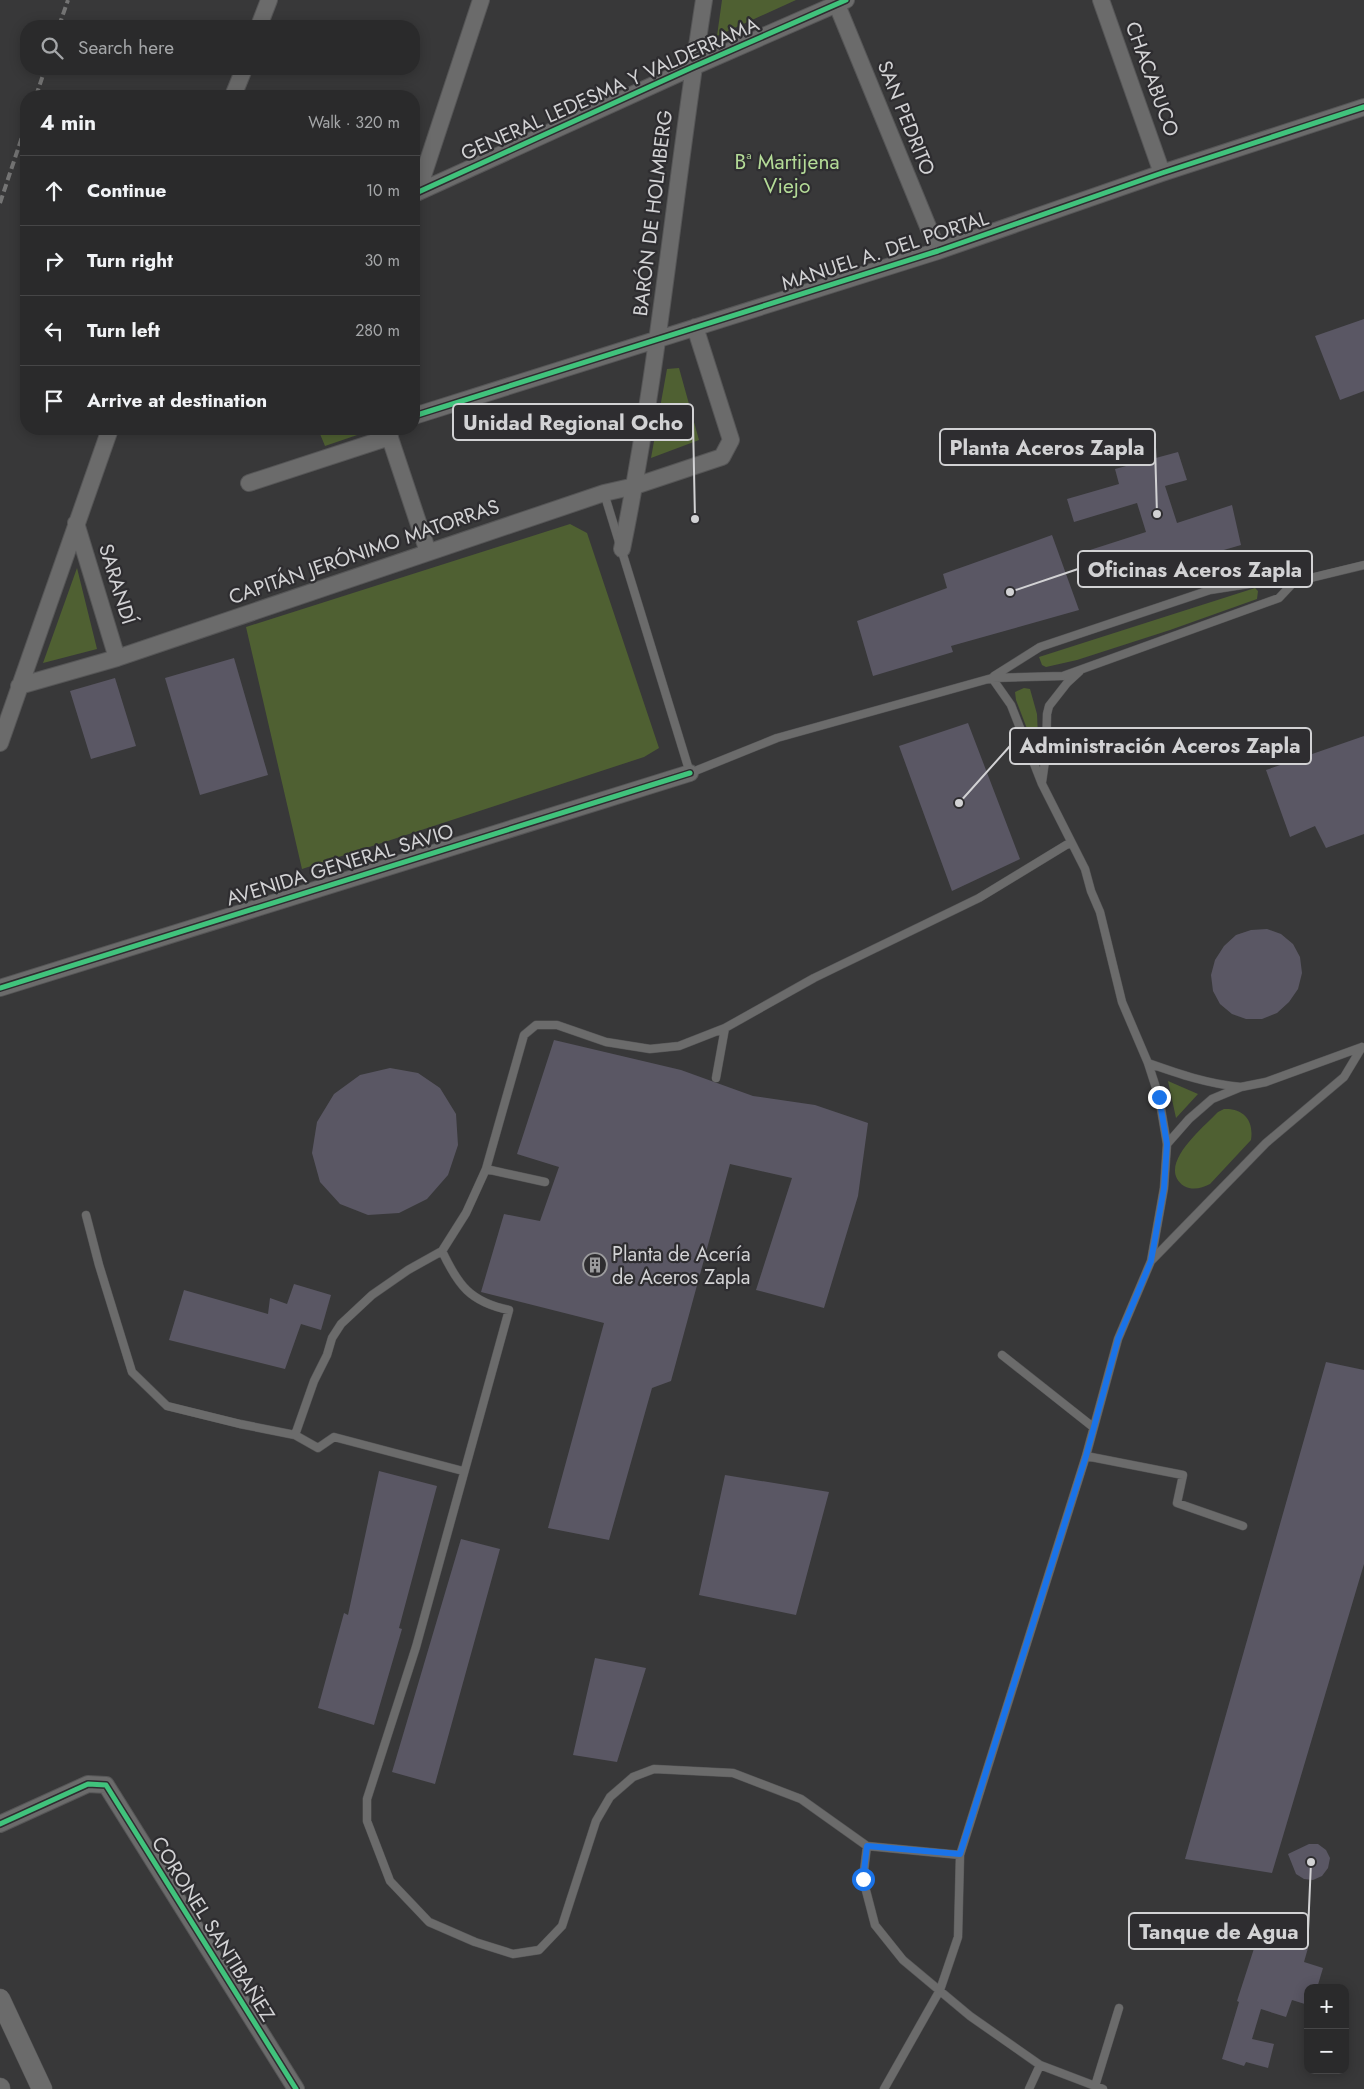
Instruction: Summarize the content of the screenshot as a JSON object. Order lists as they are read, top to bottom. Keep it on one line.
{"streets":{"street":["CHACABUCO","GENERAL LEDESMA Y VALDERRAMA","SAN PEDRITO","BARÓN DE HOLMBERG","MANUEL A. DEL PORTAL","CAPITÁN JERÓNIMO MATORRAS","SARANDÍ","AVENIDA GENERAL SAVIO","CORONEL SANTIBAÑEZ"]},"crossings":[["CHACABUCO","MANUEL A. DEL PORTAL"],["GENERAL LEDESMA Y VALDERRAMA","SAN PEDRITO"],["GENERAL LEDESMA Y VALDERRAMA","BARÓN DE HOLMBERG"],["SAN PEDRITO","MANUEL A. DEL PORTAL"],["BARÓN DE HOLMBERG","MANUEL A. DEL PORTAL"],["BARÓN DE HOLMBERG","CAPITÁN JERÓNIMO MATORRAS"],["MANUEL A. DEL PORTAL","CAPITÁN JERÓNIMO MATORRAS"],["CAPITÁN JERÓNIMO MATORRAS","SARANDÍ"]],"districts":["Bª Martijena Viejo"],"places":{"other":["Planta Aceros Zapla","Unidad Regional Ocho","Oficinas Aceros Zapla","Administración Aceros Zapla","Tanque de Agua"],"building":["Planta de Acería de Aceros Zapla"]},"page":{"search":"Search here","heading":["4 min","Walk · 320 m"],"list":[["Continue","10 m"],["Turn right","30 m"],["Turn left","280 m"],"Arrive at destination"],"map_buttons":["+","−"]}}
